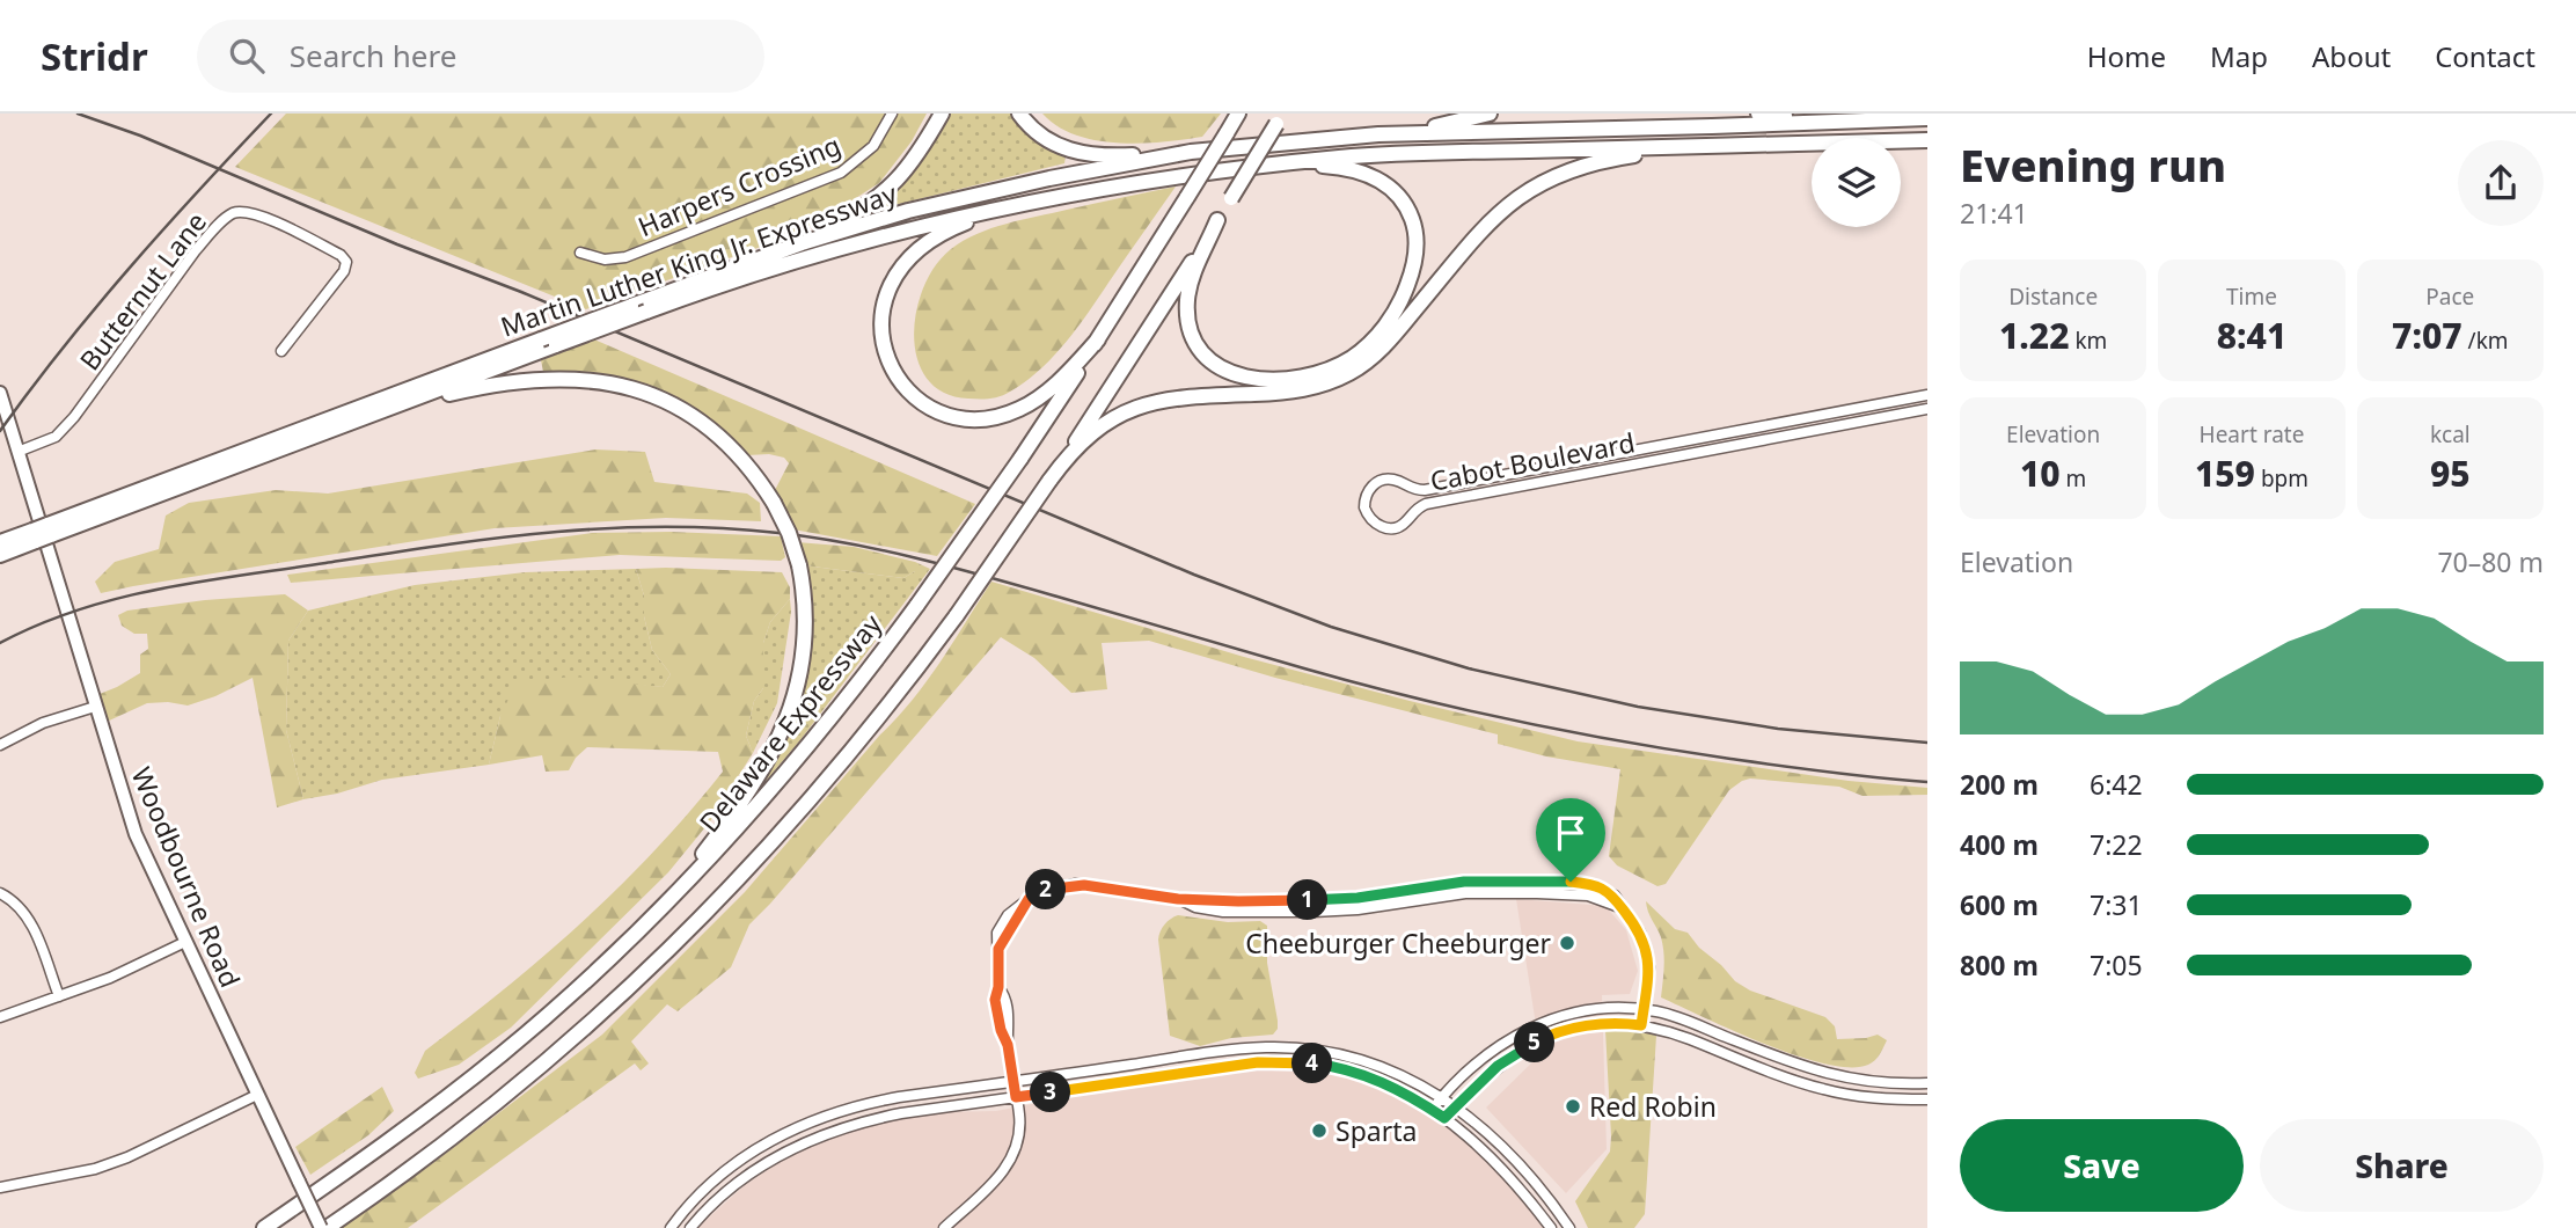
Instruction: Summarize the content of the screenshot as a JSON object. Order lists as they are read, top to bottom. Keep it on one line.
{"streets":{"highway":["Martin Luther King Jr. Expressway","Delaware Expressway"],"main road":["Woodbourne Road"],"street":["Harpers Crossing","Butternut Lane","Cabot Boulevard"]},"crossings":[["Butternut Lane","Woodbourne Road"]],"places":["Cheeburger Cheeburger","Red Robin","Sparta"],"page":{"header":"Stridr","search":"Search here","nav":["Home","Map","About","Contact"],"heading":["Evening run","21:41"],"stats":[["Distance","1.22 km"],["Time","8:41"],["Pace","7:07 /km"],["Elevation","10 m"],["Heart rate","159 bpm"],["kcal","95"]],"chart":["Elevation","70–80 m"],"list":[{"name":"200 m","note":"6:42"},{"name":"400 m","note":"7:22"},{"name":"600 m","note":"7:31"},{"name":"800 m","note":"7:05"}],"pins":["2","1","5","4","3"],"buttons":["Save","Share"]}}
